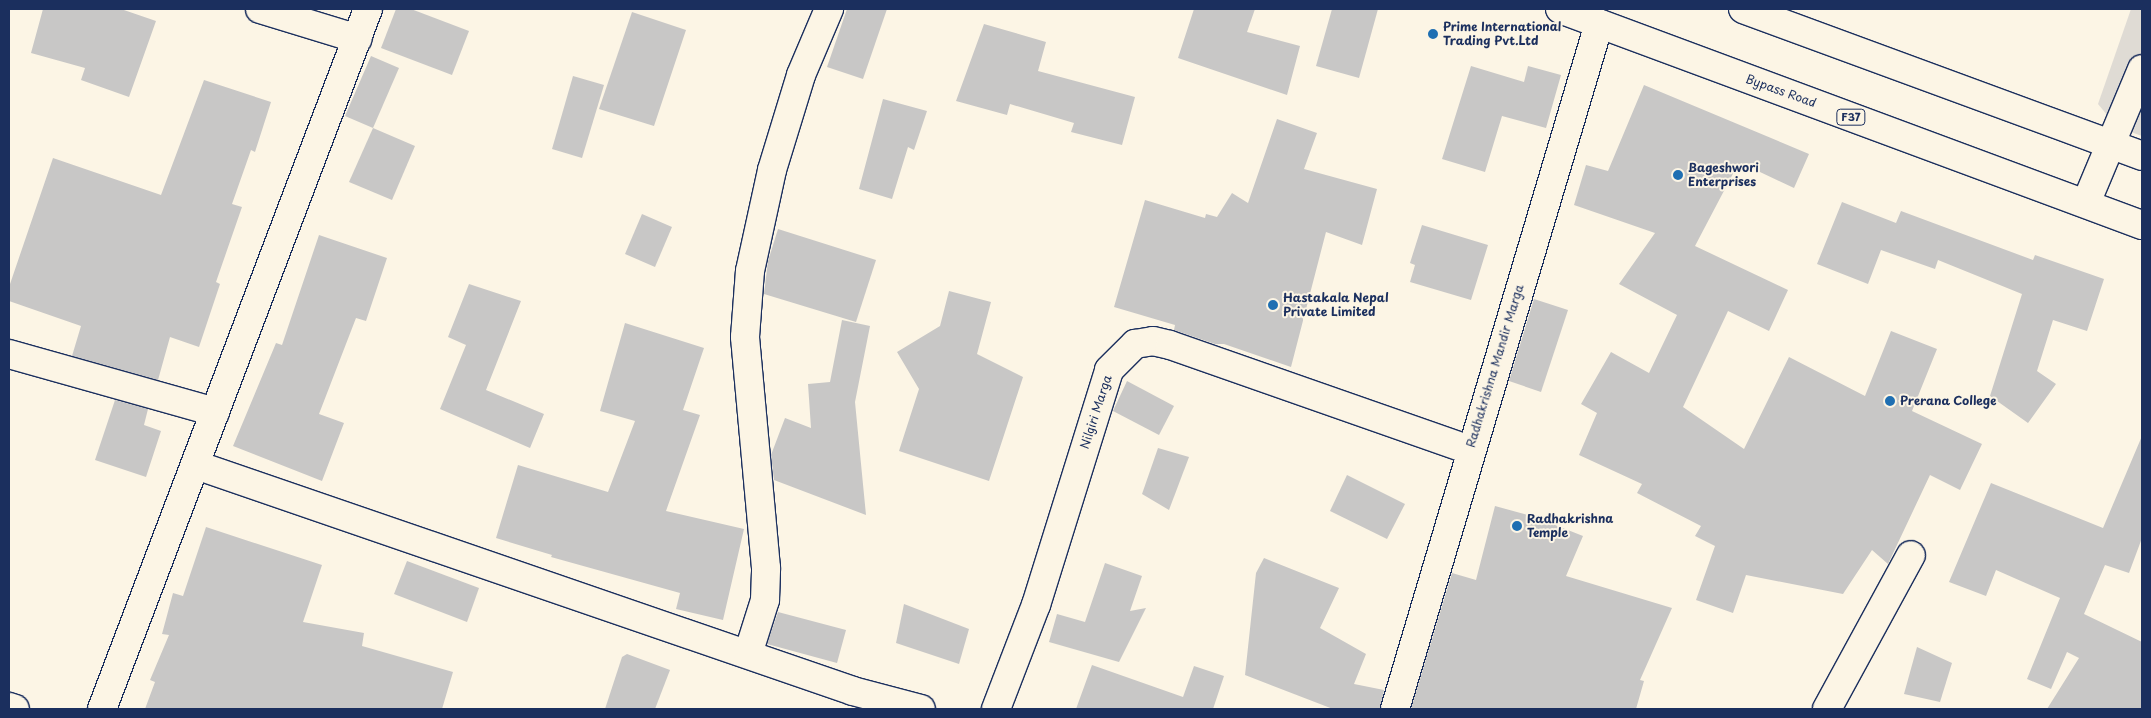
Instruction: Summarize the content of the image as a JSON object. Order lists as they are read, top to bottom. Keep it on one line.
{"streets":{"main road":["Bypass Road","F37","Radhakrishna Mandir Marga","Nilgiri Marga"]},"crossings":[["Bypass Road","Radhakrishna Mandir Marga"],["Radhakrishna Mandir Marga","Nilgiri Marga"]],"places":["Prime International Trading Pvt.Ltd","Bageshwori Enterprises","Hastakala Nepal Private Limited","Prerana College","Radhakrishna Temple"]}
